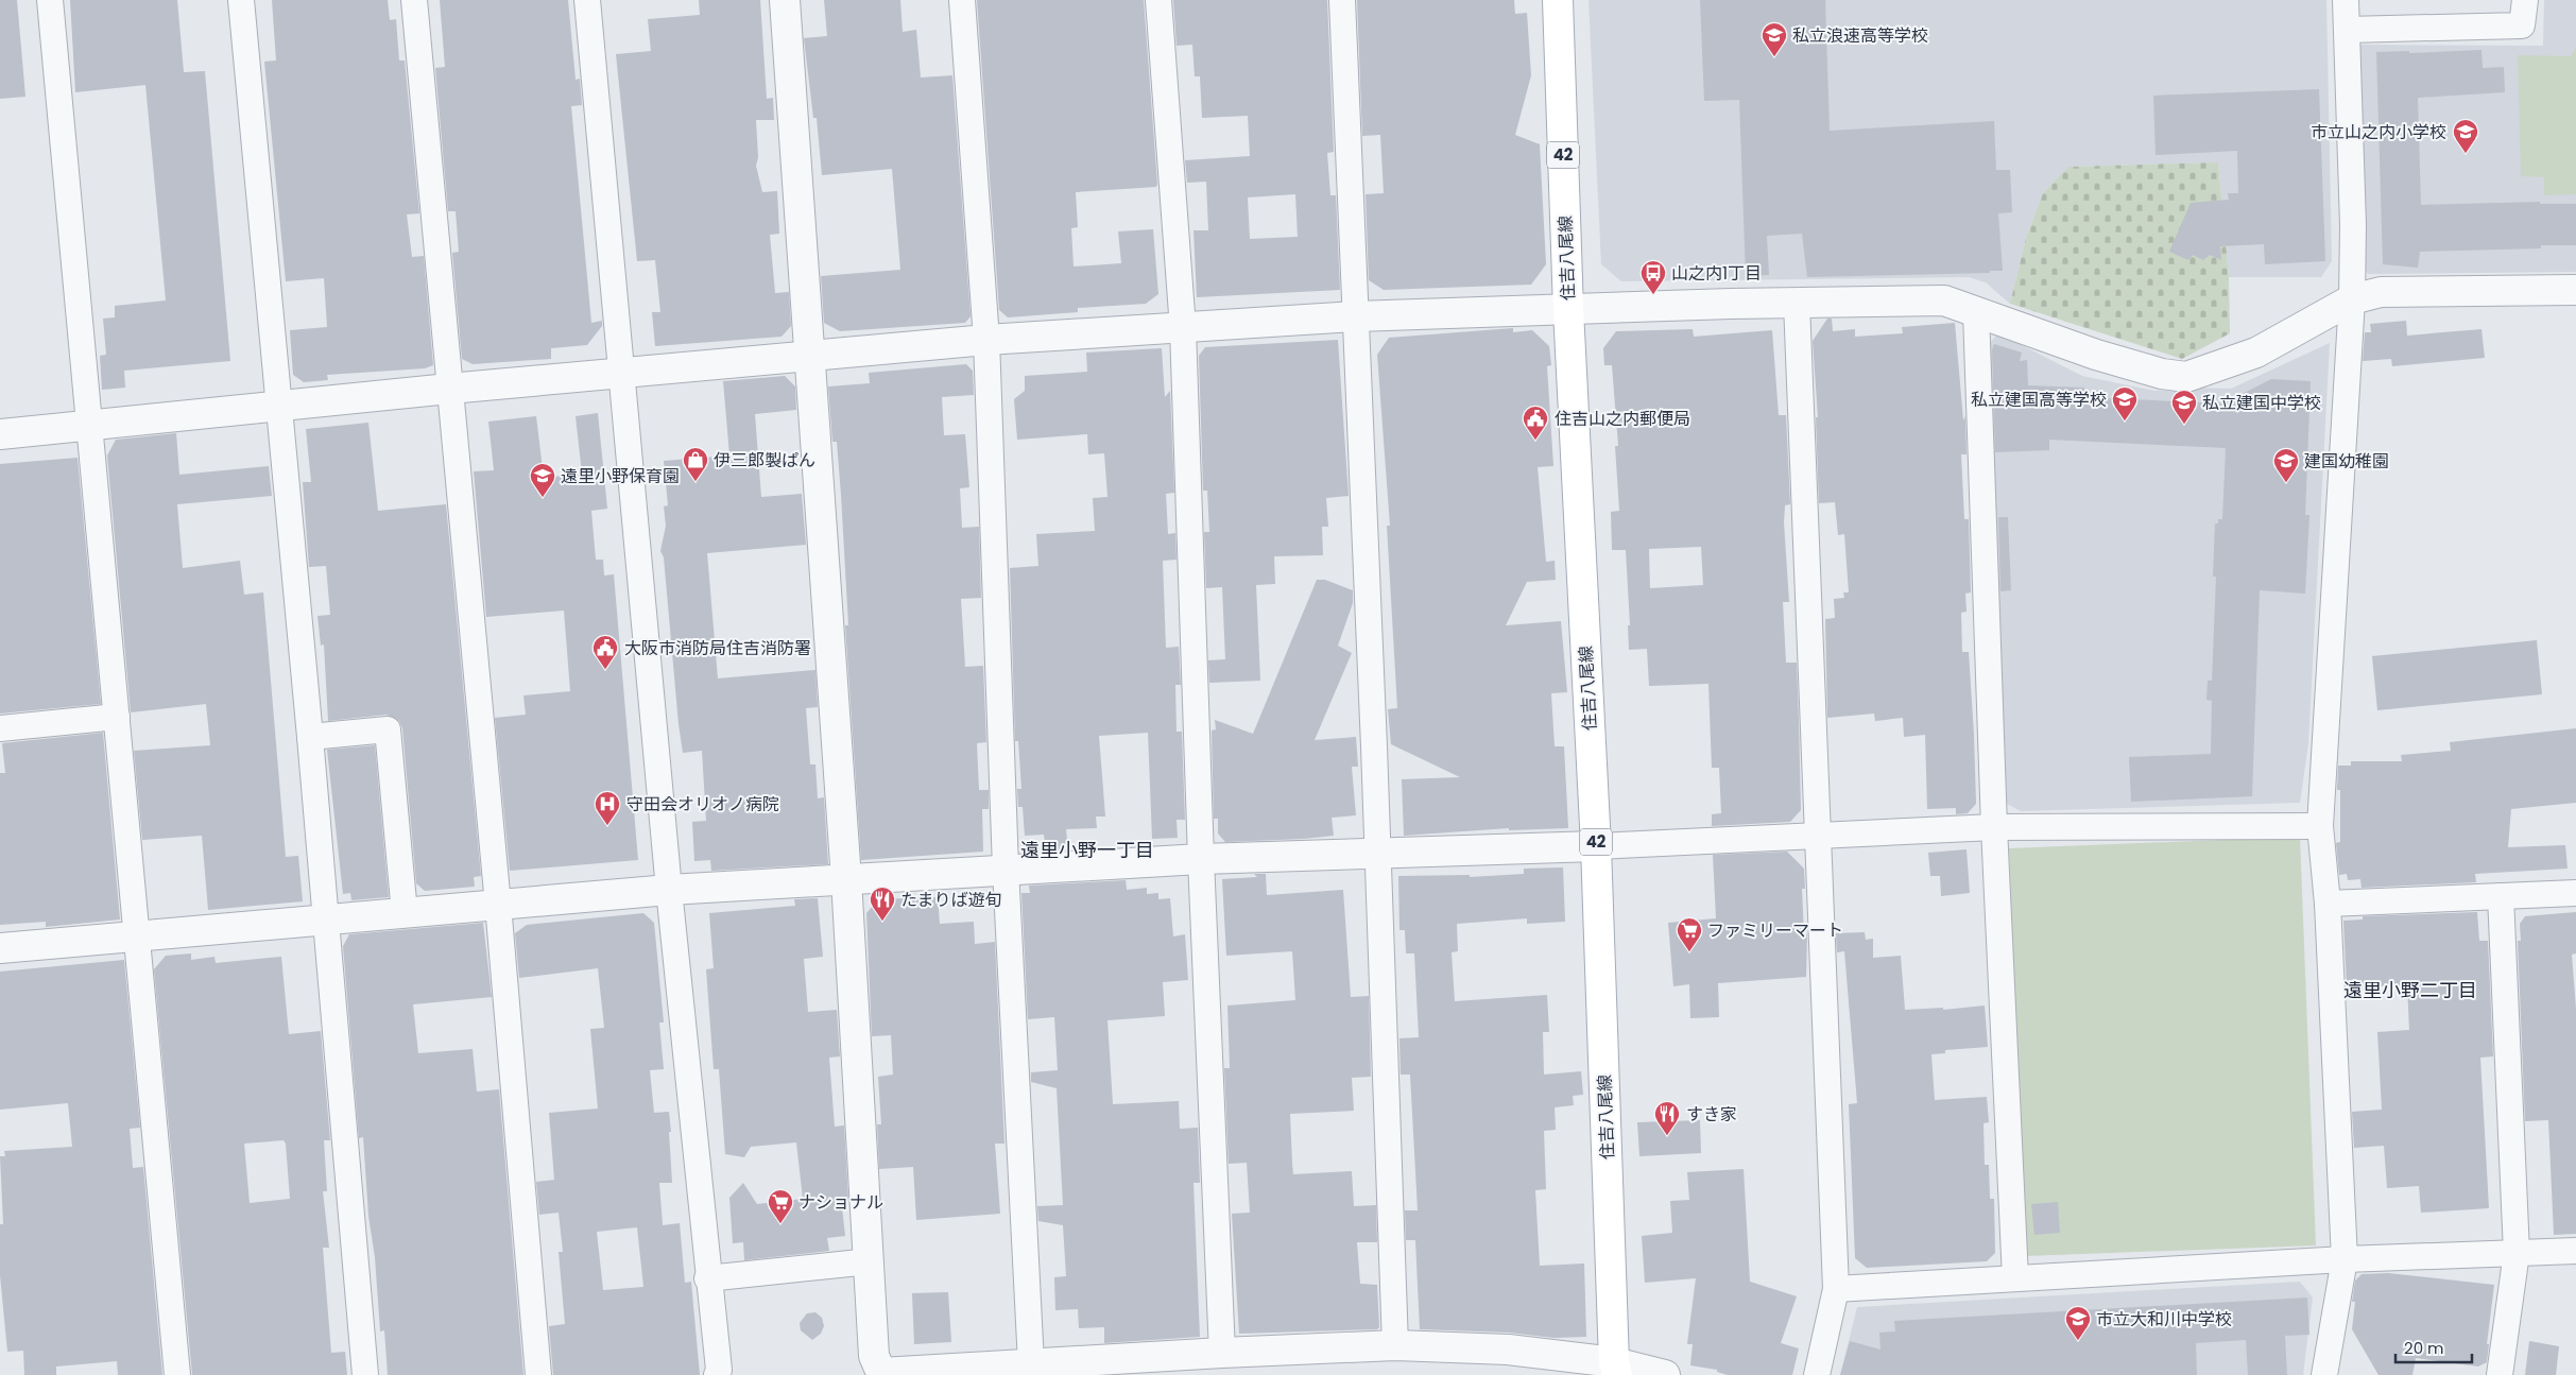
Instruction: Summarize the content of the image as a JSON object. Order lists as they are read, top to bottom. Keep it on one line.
{"streets":{"main road":["42","住吉八尾線"]},"districts":["遠里小野一丁目","遠里小野二丁目"],"places":{"school or university":["私立浪速高等学校","市立山之内小学校","私立建国高等学校","私立建国中学校","建国幼稚園","遠里小野保育園","市立大和川中学校"],"bus stop":["山之内1丁目"],"public building":["住吉山之内郵便局","大阪市消防局住吉消防署"],"shop":["伊三郎製ぱん"],"hospital":["守田会オリオノ病院"],"restaurant":["たまりば遊旬","すき家"],"supermarket":["ファミリーマート","ナショナル"]},"scale_bar":"20 m"}
